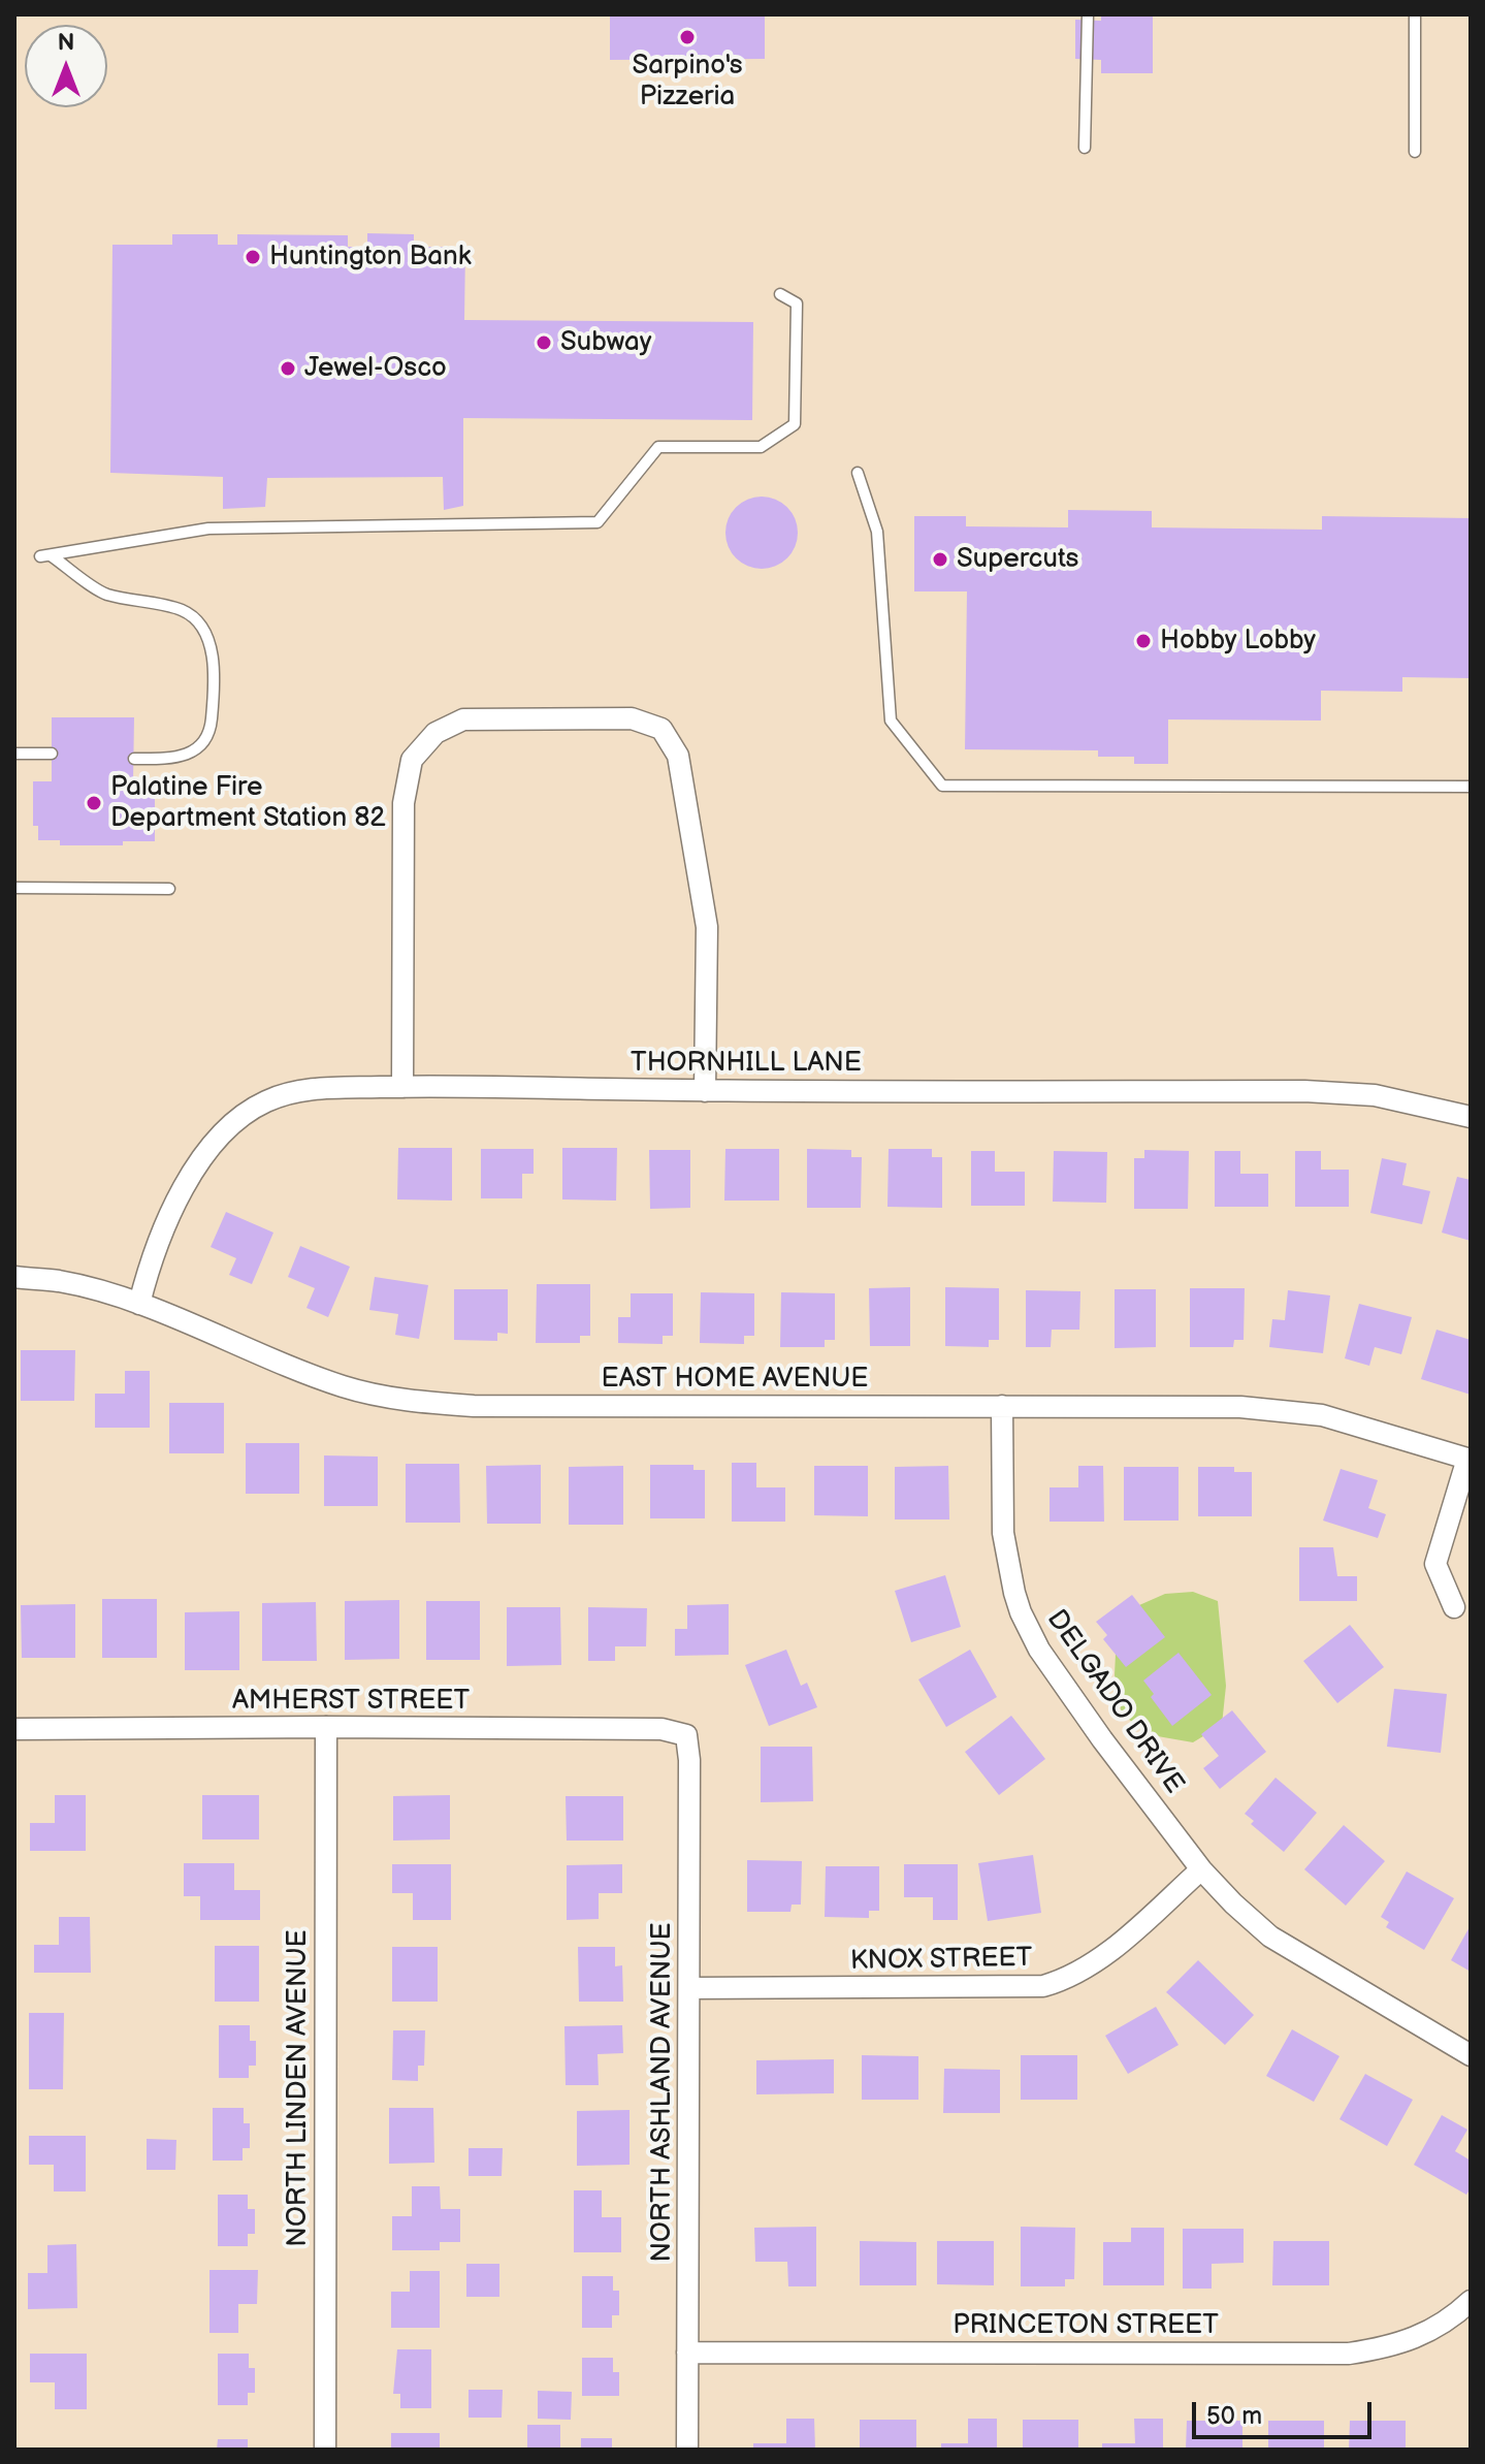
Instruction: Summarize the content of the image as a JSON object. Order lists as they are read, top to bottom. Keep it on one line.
{"streets":{"street":["THORNHILL LANE","EAST HOME AVENUE","AMHERST STREET","DELGADO DRIVE","KNOX STREET","NORTH LINDEN AVENUE","NORTH ASHLAND AVENUE","PRINCETON STREET"]},"crossings":[["THORNHILL LANE","EAST HOME AVENUE"],["EAST HOME AVENUE","DELGADO DRIVE"],["AMHERST STREET","NORTH LINDEN AVENUE"],["AMHERST STREET","NORTH ASHLAND AVENUE"],["DELGADO DRIVE","KNOX STREET"],["KNOX STREET","NORTH ASHLAND AVENUE"],["NORTH ASHLAND AVENUE","PRINCETON STREET"]],"places":["Sarpino's Pizzeria","Huntington Bank","Subway","Jewel-Osco","Supercuts","Hobby Lobby","Palatine Fire Department Station 82"],"scale_bar":"50 m","north":"top"}
